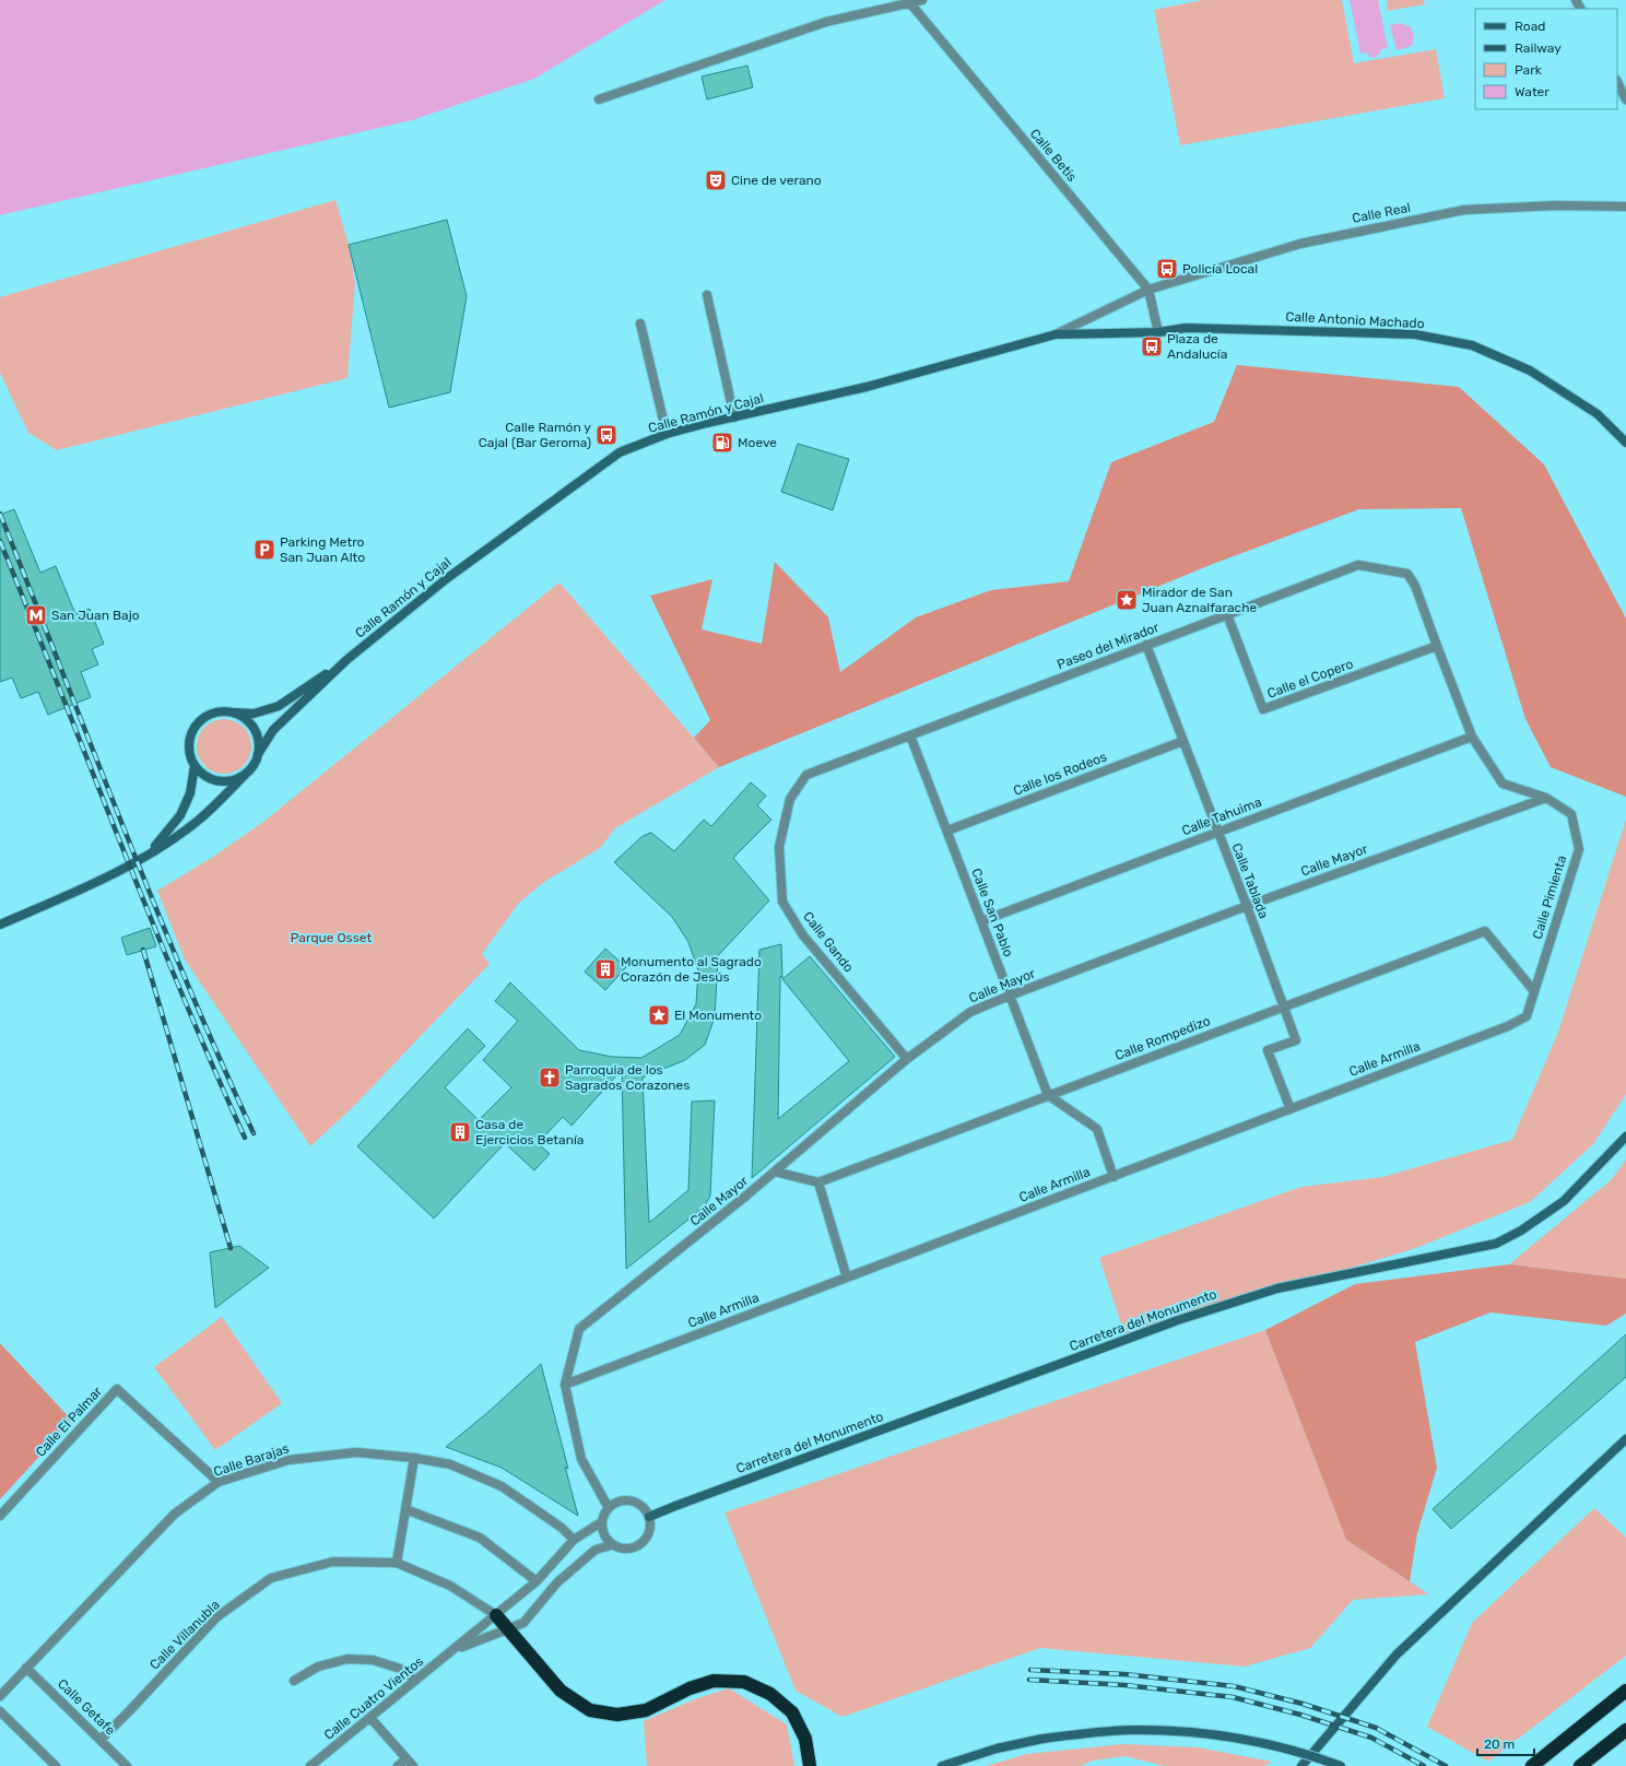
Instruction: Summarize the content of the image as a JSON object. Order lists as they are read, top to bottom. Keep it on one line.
{"streets":{"main road":["Calle Antonio Machado","Calle Ramón y Cajal","Carretera del Monumento"],"street":["Calle Betis","Calle Real","Paseo del Mirador","Calle el Copero","Calle los Rodeos","Calle Tahuima","Calle Mayor","Calle Tablada","Calle Pimienta","Calle San Pablo","Calle Gando","Calle Rompedizo","Calle Armilla","Calle El Palmar","Calle Barajas","Calle Villanubla","Calle Cuatro Vientos","Calle Getafe"]},"crossings":[["Calle Betis","Calle Real"],["Calle Betis","Calle Antonio Machado"],["Paseo del Mirador","Calle el Copero"],["Paseo del Mirador","Calle Tahuima"],["Paseo del Mirador","Calle Mayor"],["Paseo del Mirador","Calle Tablada"],["Paseo del Mirador","Calle Pimienta"],["Paseo del Mirador","Calle San Pablo"],["Paseo del Mirador","Calle Gando"],["Calle los Rodeos","Calle Tablada"],["Calle los Rodeos","Calle San Pablo"],["Calle Tahuima","Calle Tablada"],["Calle Tahuima","Calle San Pablo"],["Calle Mayor","Calle Tablada"],["Calle Mayor","Calle Pimienta"],["Calle Mayor","Calle San Pablo"],["Calle Mayor","Calle Gando"],["Calle Mayor","Calle Armilla"],["Calle Tablada","Calle Rompedizo"],["Calle Tablada","Calle Armilla"],["Calle Pimienta","Calle Rompedizo"],["Calle Pimienta","Calle Armilla"],["Calle San Pablo","Calle Rompedizo"],["Calle Rompedizo","Calle Armilla"],["Carretera del Monumento","Calle Cuatro Vientos"],["Calle El Palmar","Calle Barajas"],["Calle Barajas","Calle Cuatro Vientos"],["Calle Barajas","Calle Getafe"],["Calle Villanubla","Calle Cuatro Vientos"],["Calle Villanubla","Calle Getafe"]],"parks":["Parque Osset"],"places":{"theatre":["Cine de verano"],"bus stop":["Policía Local","Plaza de Andalucía","Calle Ramón y Cajal (Bar Geroma)"],"fuel station":["Moeve"],"parking":["Parking Metro San Juan Alto"],"place":["Mirador de San Juan Aznalfarache","El Monumento"],"metro station":["San Juan Bajo"],"building":["Monumento al Sagrado Corazón de Jesús","Casa de Ejercicios Betanía"],"church":["Parroquia de los Sagrados Corazones"]},"legend":["Road","Railway","Park","Water"],"scale_bar":"20 m"}
